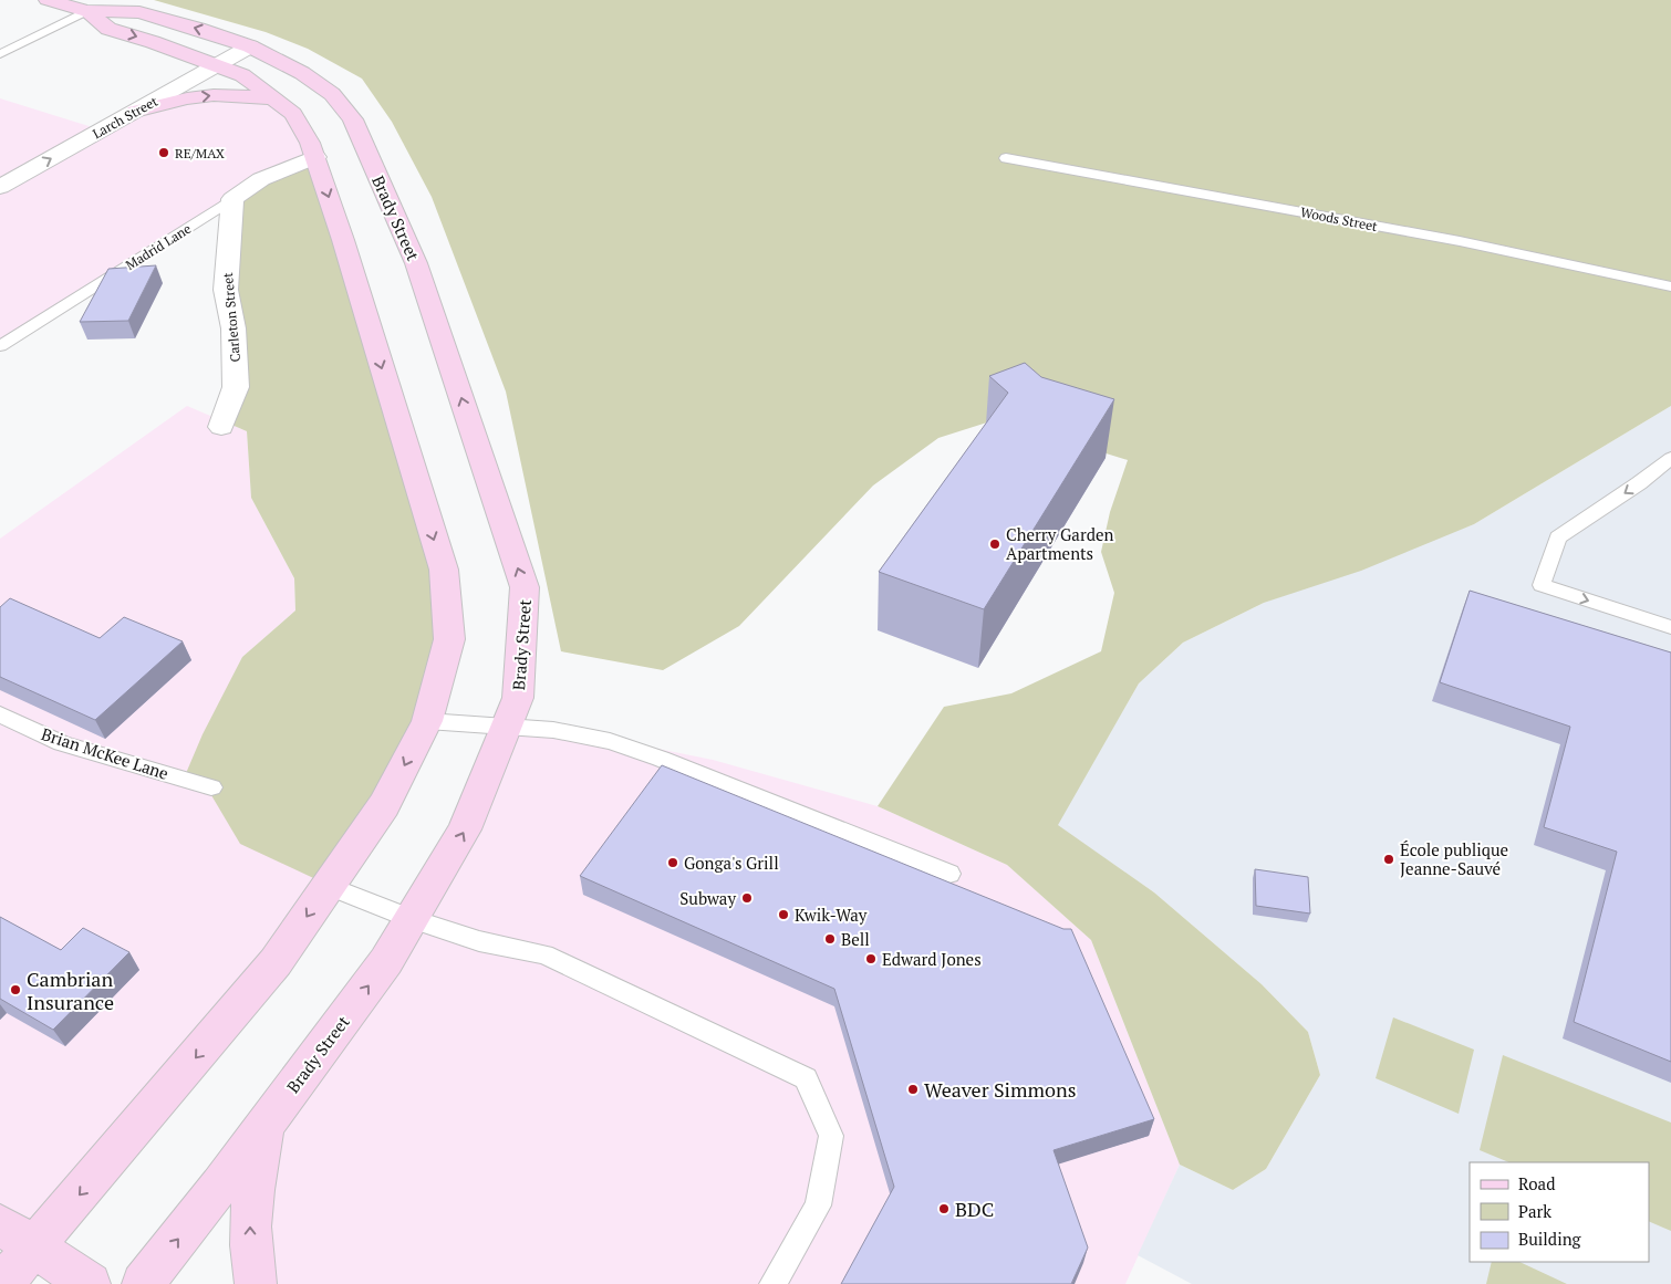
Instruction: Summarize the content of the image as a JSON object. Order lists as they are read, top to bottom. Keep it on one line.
{"streets":{"main road":["Brady Street"],"street":["Larch Street","Carleton Street"],"lane":["Woods Street","Madrid Lane","Brian McKee Lane"]},"crossings":[["Larch Street","Brady Street"],["Madrid Lane","Carleton Street"]],"one_way":["Larch Street"],"places":["RE/MAX","Cherry Garden Apartments","École publique Jeanne-Sauvé","Gonga's Grill","Subway","Kwik-Way","Bell","Edward Jones","Cambrian Insurance","Weaver Simmons","BDC"],"legend":["Road","Park","Building"]}
